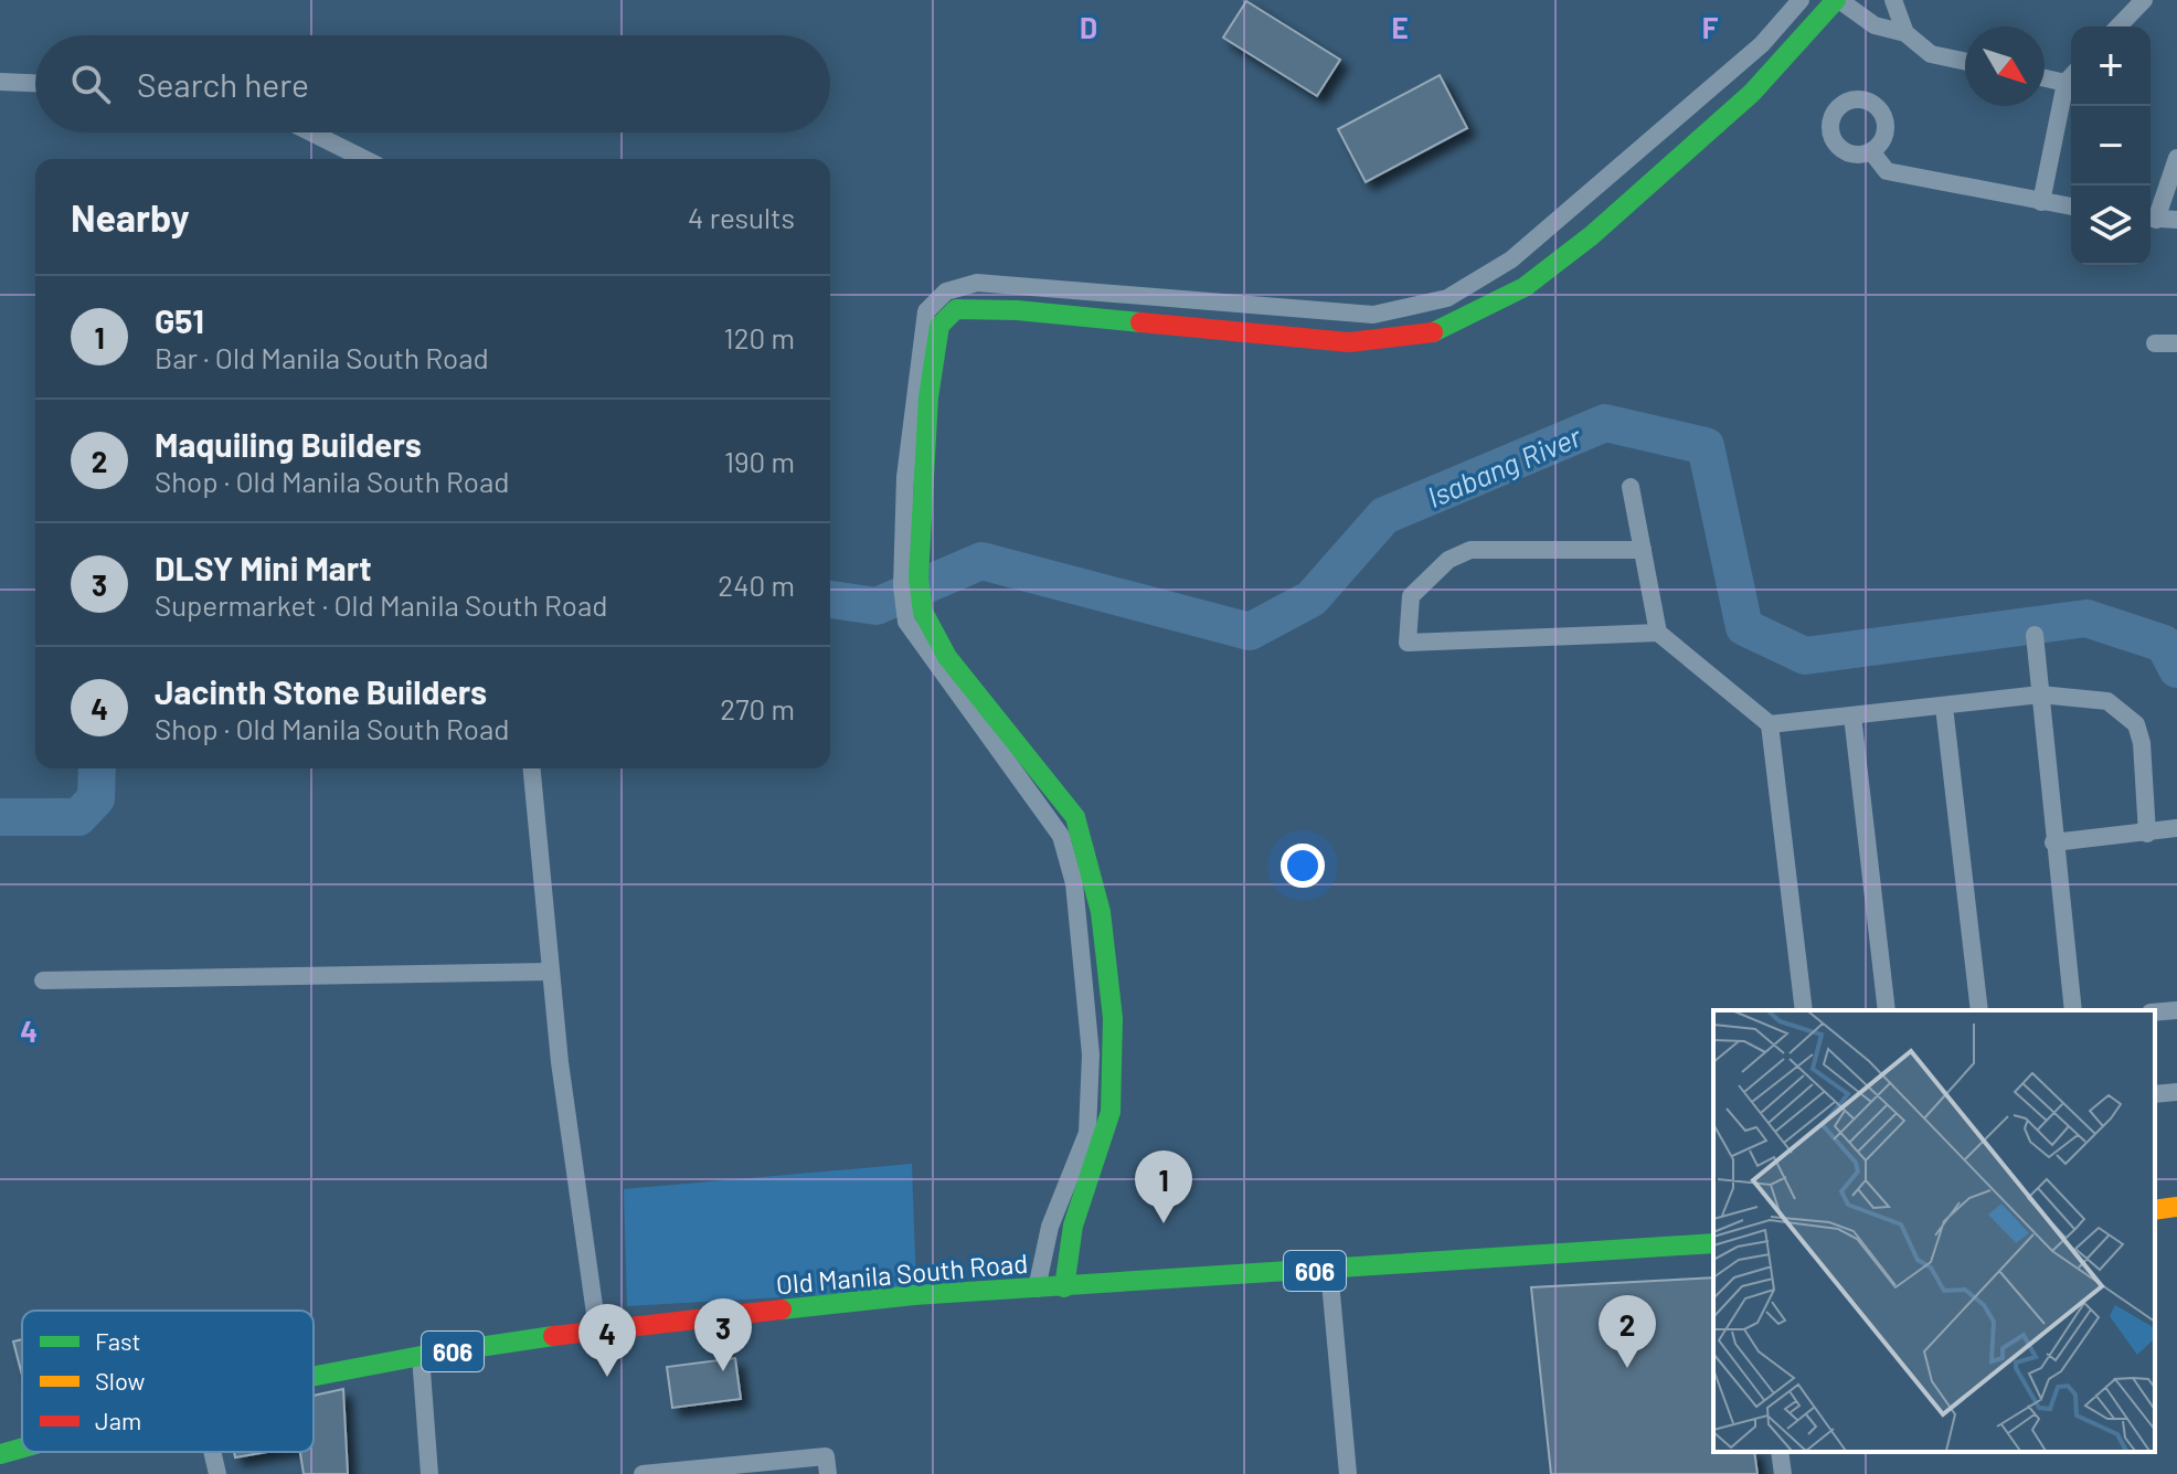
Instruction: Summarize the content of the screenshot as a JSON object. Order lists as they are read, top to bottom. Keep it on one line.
{"streets":{"street":["606","Old Manila South Road"]},"water":["Isabang River"],"legend":["Fast","Slow","Jam"],"north":"bottom right","page":{"map_buttons":["+","−"],"search":"Search here","heading":["Nearby","4 results"],"list":[{"mark":"1","name":"G51","note":"Bar · Old Manila South Road","value":"120 m"},{"mark":"2","name":"Maquiling Builders","note":"Shop · Old Manila South Road","value":"190 m"},{"mark":"3","name":"DLSY Mini Mart","note":"Supermarket · Old Manila South Road","value":"240 m"},{"mark":"4","name":"Jacinth Stone Builders","note":"Shop · Old Manila South Road","value":"270 m"}],"pins":["1","2","3","4"]},"grid":{"columns":["D","E","F"],"rows":["4"]}}
